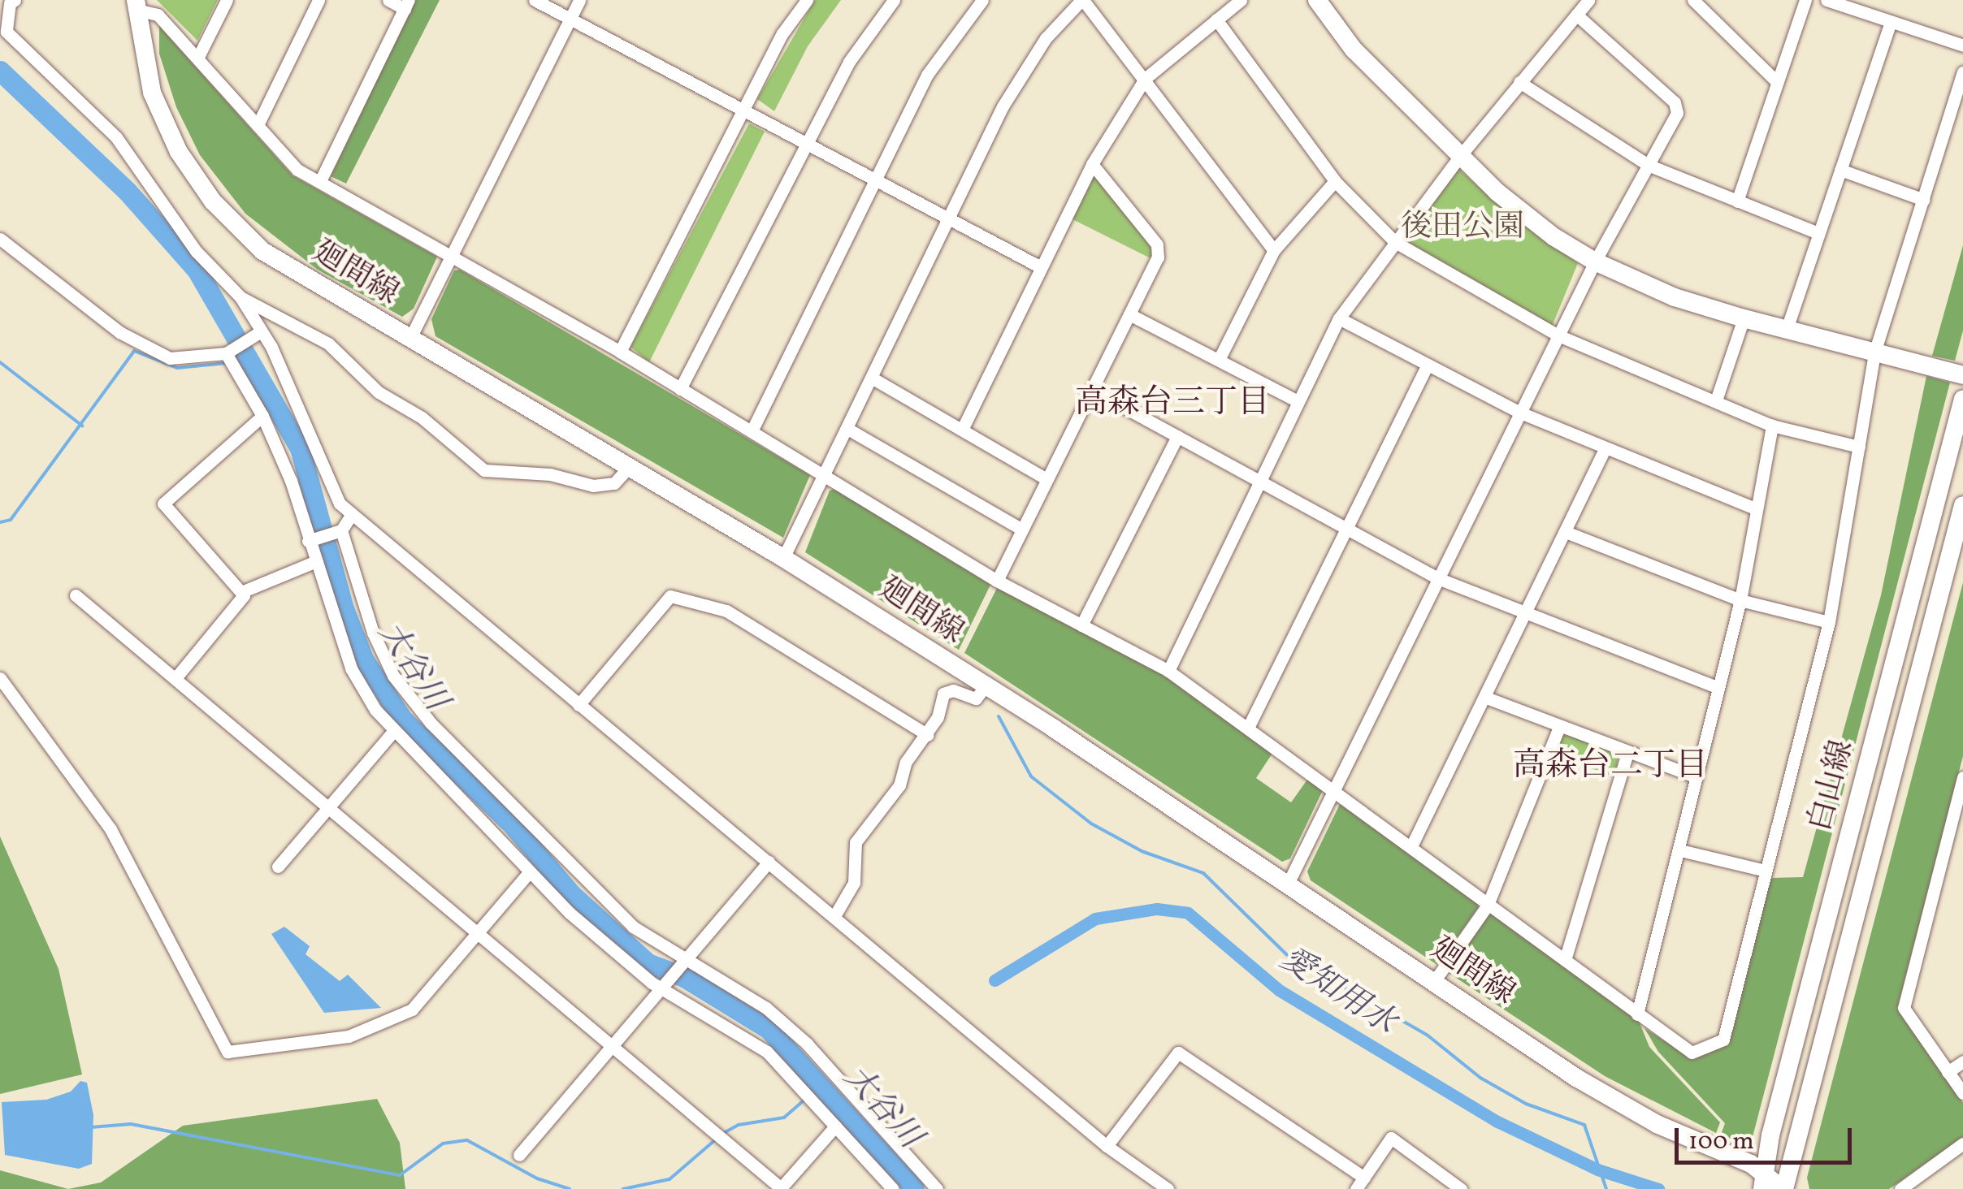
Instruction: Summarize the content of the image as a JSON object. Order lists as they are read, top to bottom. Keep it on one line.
{"streets":{"street":["廻間線","白山線"]},"crossings":[["廻間線","白山線"]],"districts":["高森台三丁目","高森台二丁目"],"water":["大谷川","愛知用水"],"parks":["後田公園"],"scale_bar":"100 m"}
